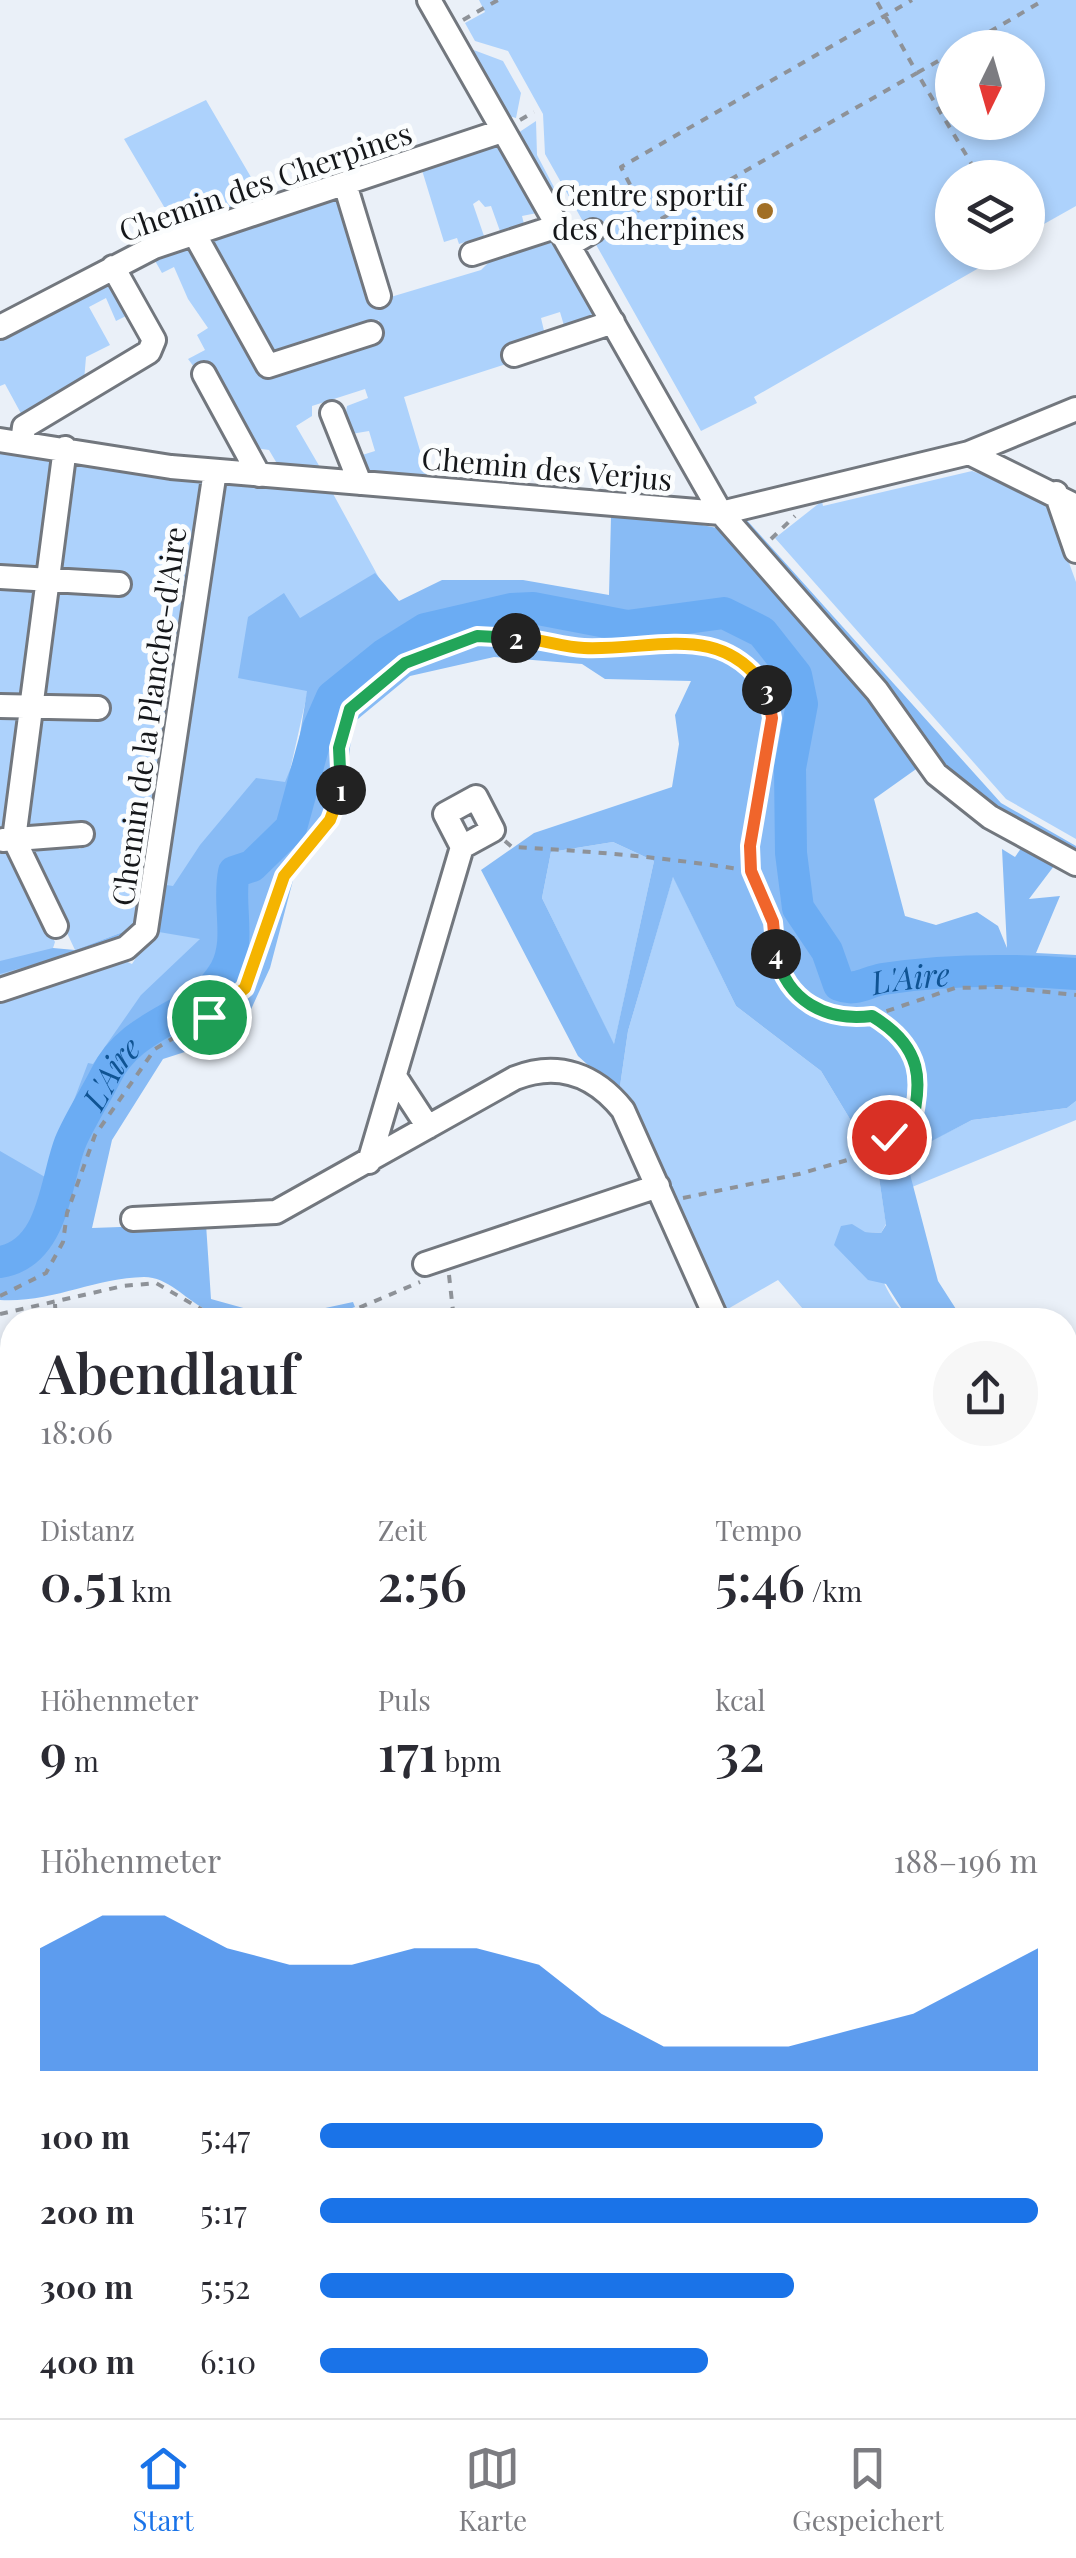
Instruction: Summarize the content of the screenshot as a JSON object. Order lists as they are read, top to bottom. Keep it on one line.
{"streets":{"street":["Chemin des Cherpines","Chemin des Verjus","Chemin de la Planche-d'Aire"]},"crossings":[["Chemin des Verjus","Chemin de la Planche-d'Aire"]],"water":["L'Aire"],"places":["Centre sportif des Cherpines"],"north":"bottom","page":{"pins":["2","3","1","4"],"heading":["Abendlauf","18:06"],"stats":[["Distanz","0.51 km"],["Zeit","2:56"],["Tempo","5:46 /km"],["Höhenmeter","9 m"],["Puls","171 bpm"],["kcal","32"]],"chart":["Höhenmeter","188–196 m"],"list":[{"name":"100 m","note":"5:47"},{"name":"200 m","note":"5:17"},{"name":"300 m","note":"5:52"},{"name":"400 m","note":"6:10"}],"tabs":["Start","Karte","Gespeichert"]}}
